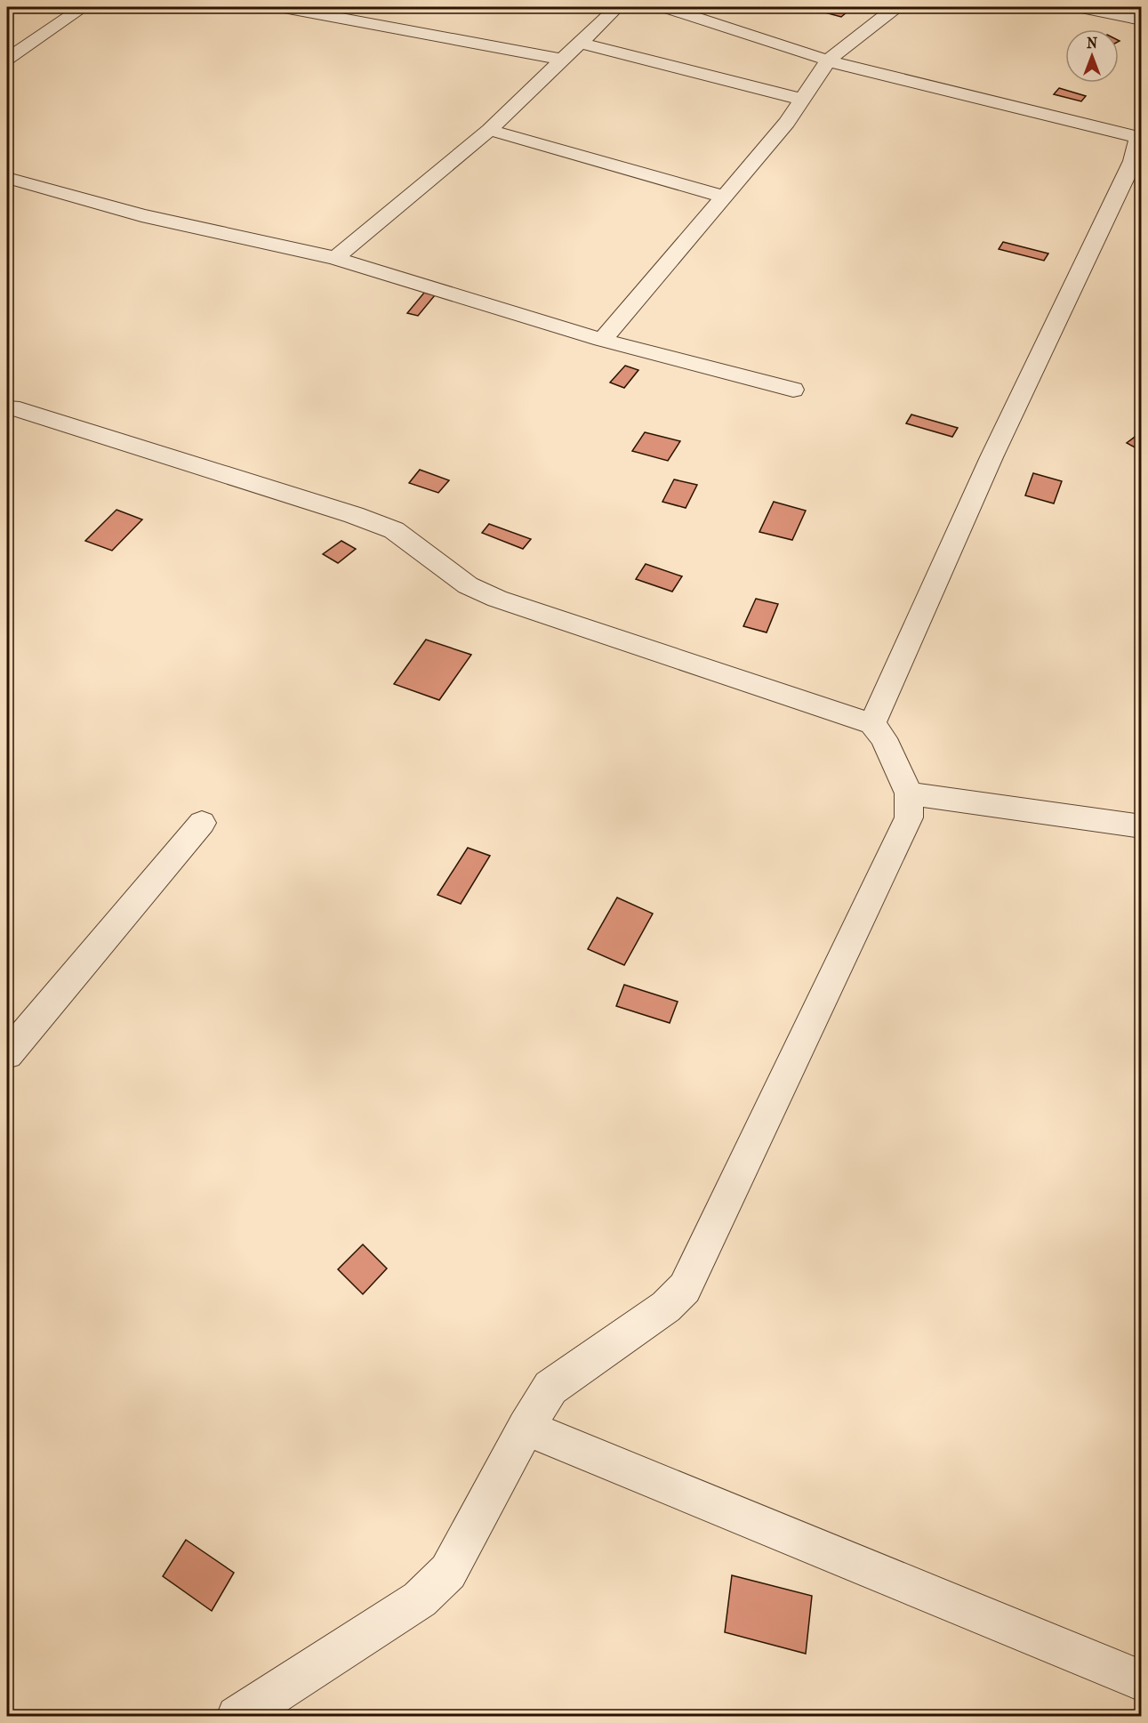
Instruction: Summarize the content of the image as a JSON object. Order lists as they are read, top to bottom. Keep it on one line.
{"north":"top"}
